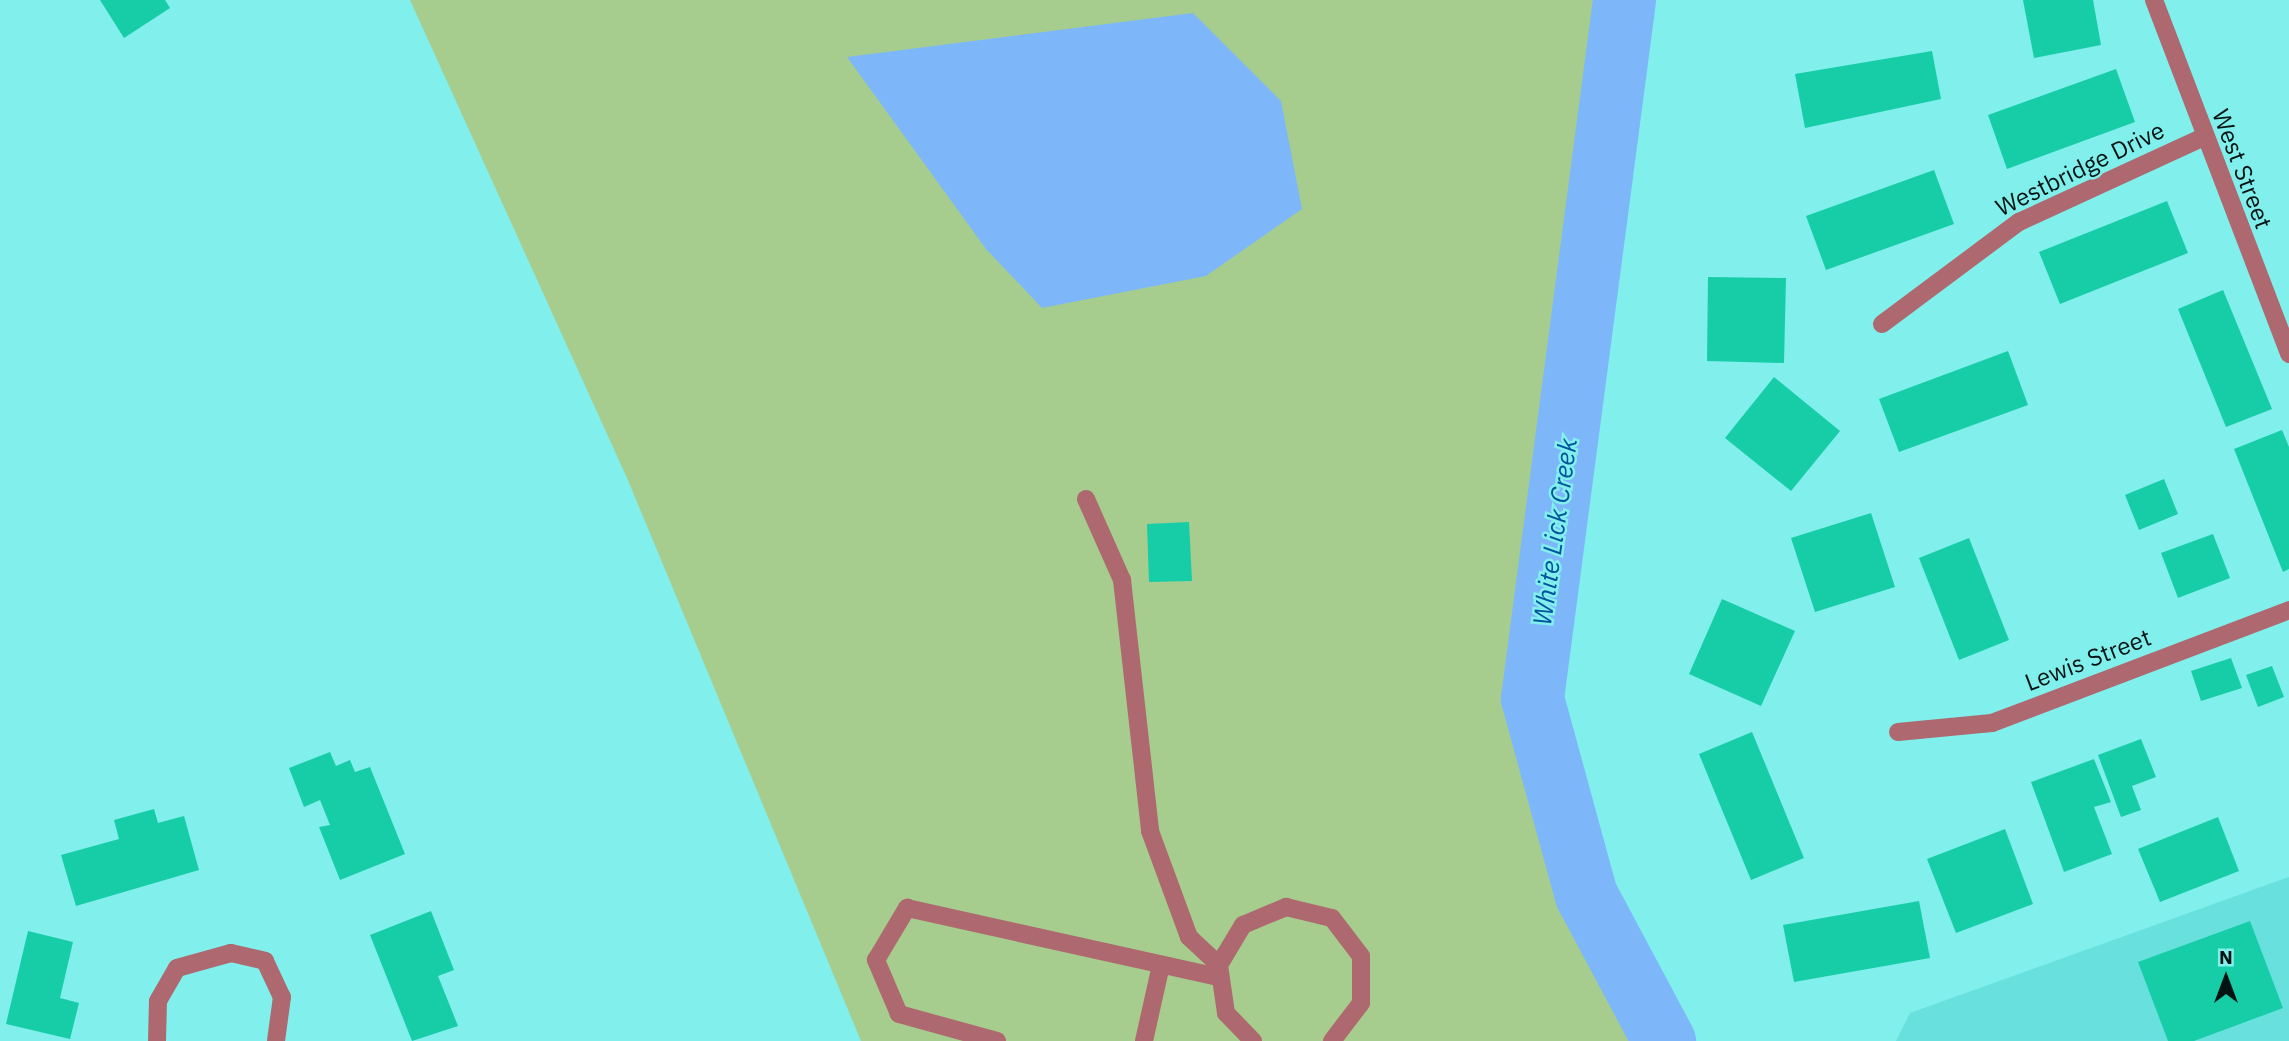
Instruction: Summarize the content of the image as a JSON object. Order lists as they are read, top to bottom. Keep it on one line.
{"streets":{"street":["Westbridge Drive","West Street","Lewis Street"]},"crossings":[["Westbridge Drive","West Street"]],"water":["White Lick Creek"],"north":"top"}
